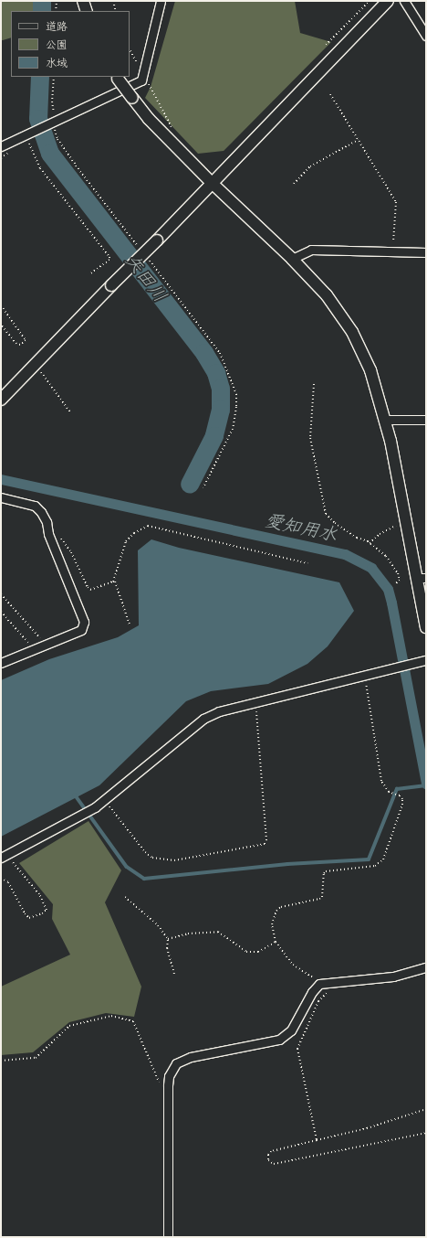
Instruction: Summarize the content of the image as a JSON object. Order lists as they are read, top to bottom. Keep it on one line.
{"water":["矢田川","愛知用水"],"legend":["道路","公園","水域"]}
